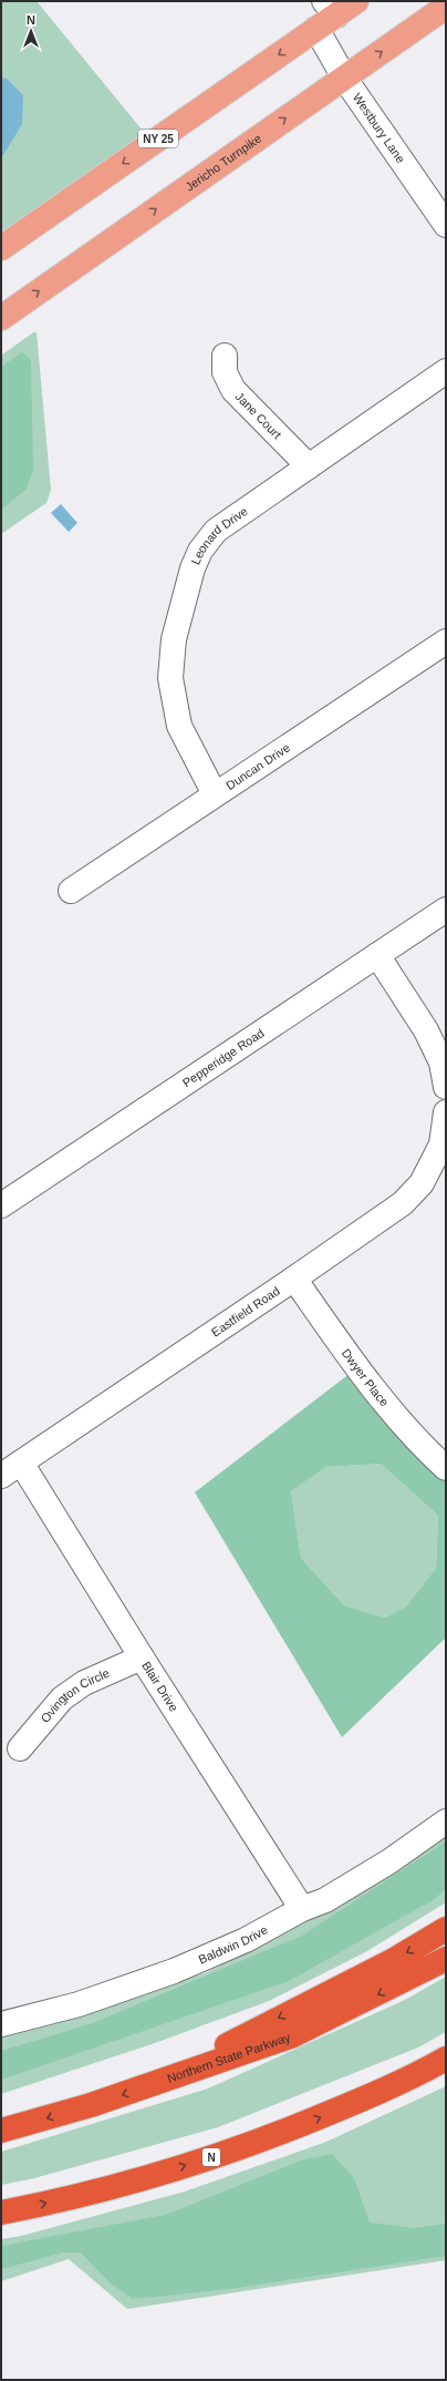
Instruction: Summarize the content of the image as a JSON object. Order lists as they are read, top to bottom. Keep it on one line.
{"streets":{"highway":["Northern State Parkway","N"],"main road":["NY 25","Jericho Turnpike"],"street":["Westbury Lane","Jane Court","Leonard Drive","Duncan Drive","Pepperidge Road","Eastfield Road","Dwyer Place","Blair Drive","Ovington Circle","Baldwin Drive"]},"crossings":[["Westbury Lane","NY 25"],["Westbury Lane","Jericho Turnpike"],["Jane Court","Leonard Drive"],["Leonard Drive","Duncan Drive"],["Eastfield Road","Dwyer Place"],["Eastfield Road","Blair Drive"],["Blair Drive","Ovington Circle"],["Blair Drive","Baldwin Drive"]],"north":"top"}
